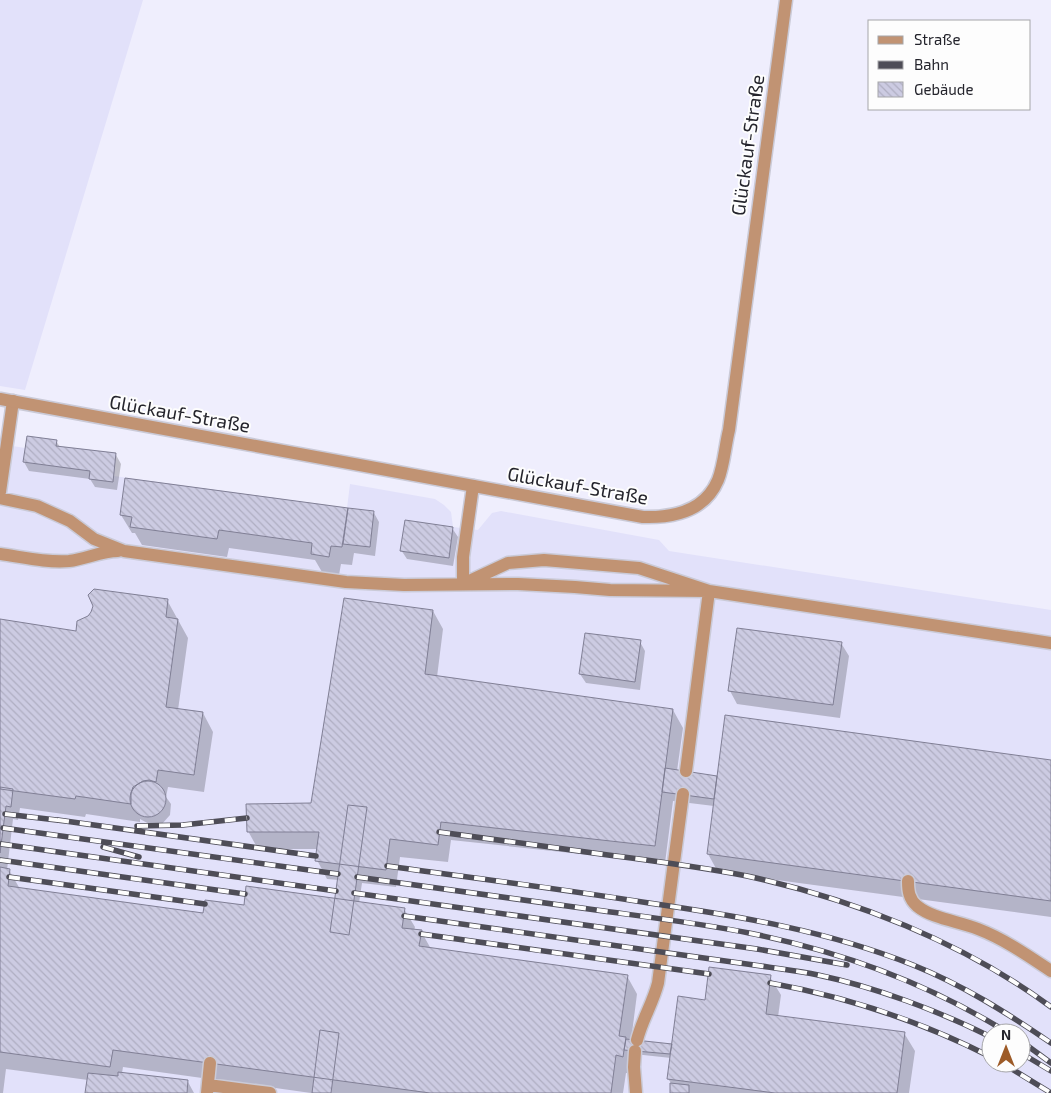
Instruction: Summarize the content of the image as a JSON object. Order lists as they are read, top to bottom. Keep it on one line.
{"streets":{"street":["Glückauf-Straße"]},"legend":["Straße","Bahn","Gebäude"],"north":"top"}
